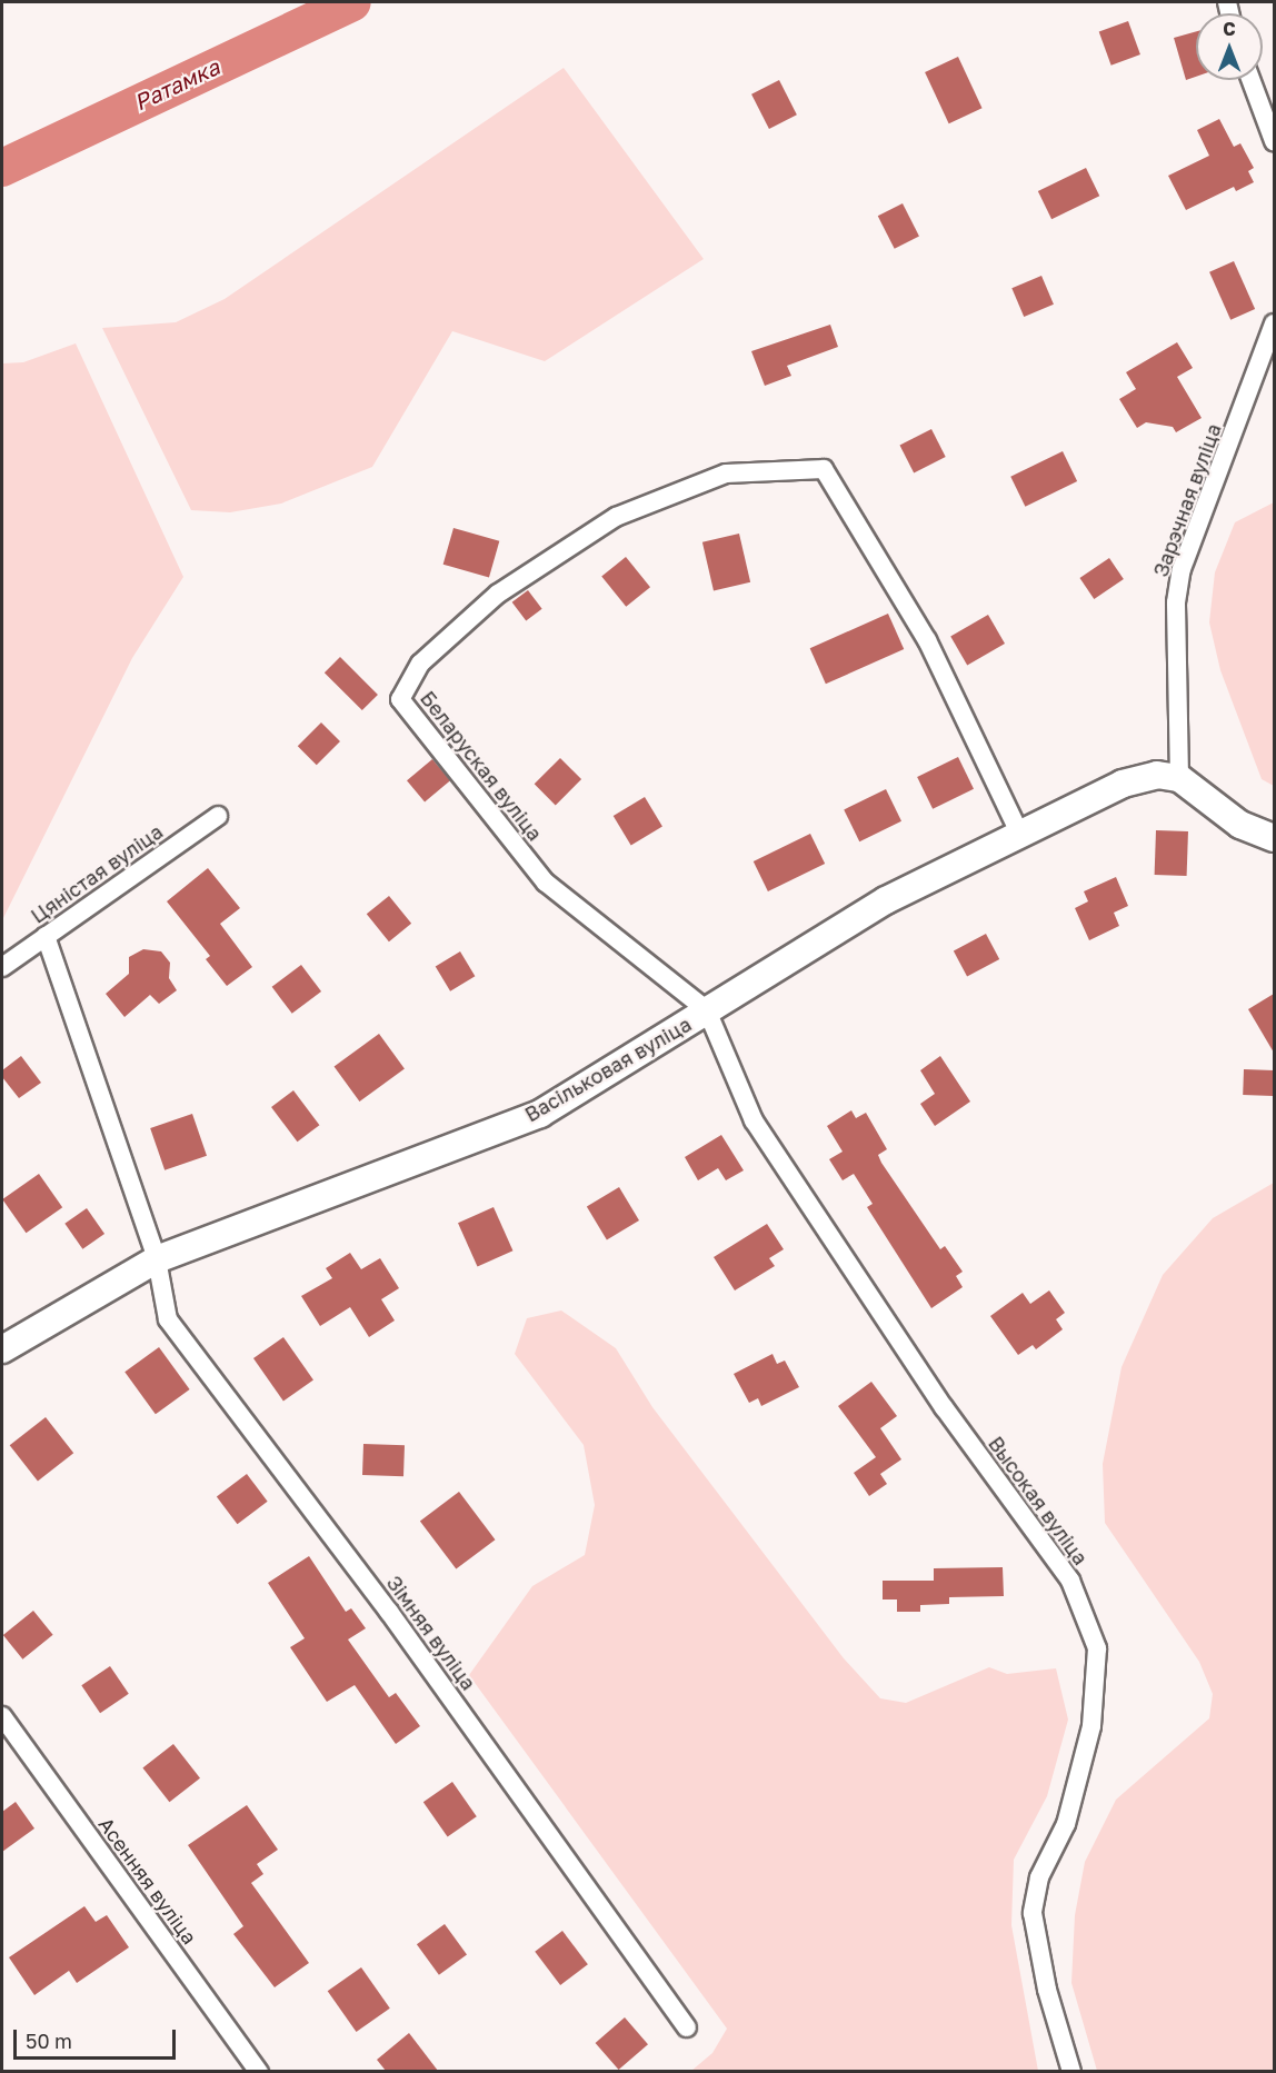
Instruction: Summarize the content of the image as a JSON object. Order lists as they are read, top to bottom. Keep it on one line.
{"streets":{"street":["Зарэчная вуліца","Беларуская вуліца","Цяністая вуліца","Васільковая вуліца","Высокая вуліца","Зімняя вуліца","Асенняя вуліца"]},"crossings":[["Зарэчная вуліца","Васільковая вуліца"],["Беларуская вуліца","Васільковая вуліца"],["Беларуская вуліца","Высокая вуліца"],["Цяністая вуліца","Зімняя вуліца"],["Васільковая вуліца","Высокая вуліца"],["Васільковая вуліца","Зімняя вуліца"]],"water":["Ратамка"],"scale_bar":"50 m","north":"top"}
